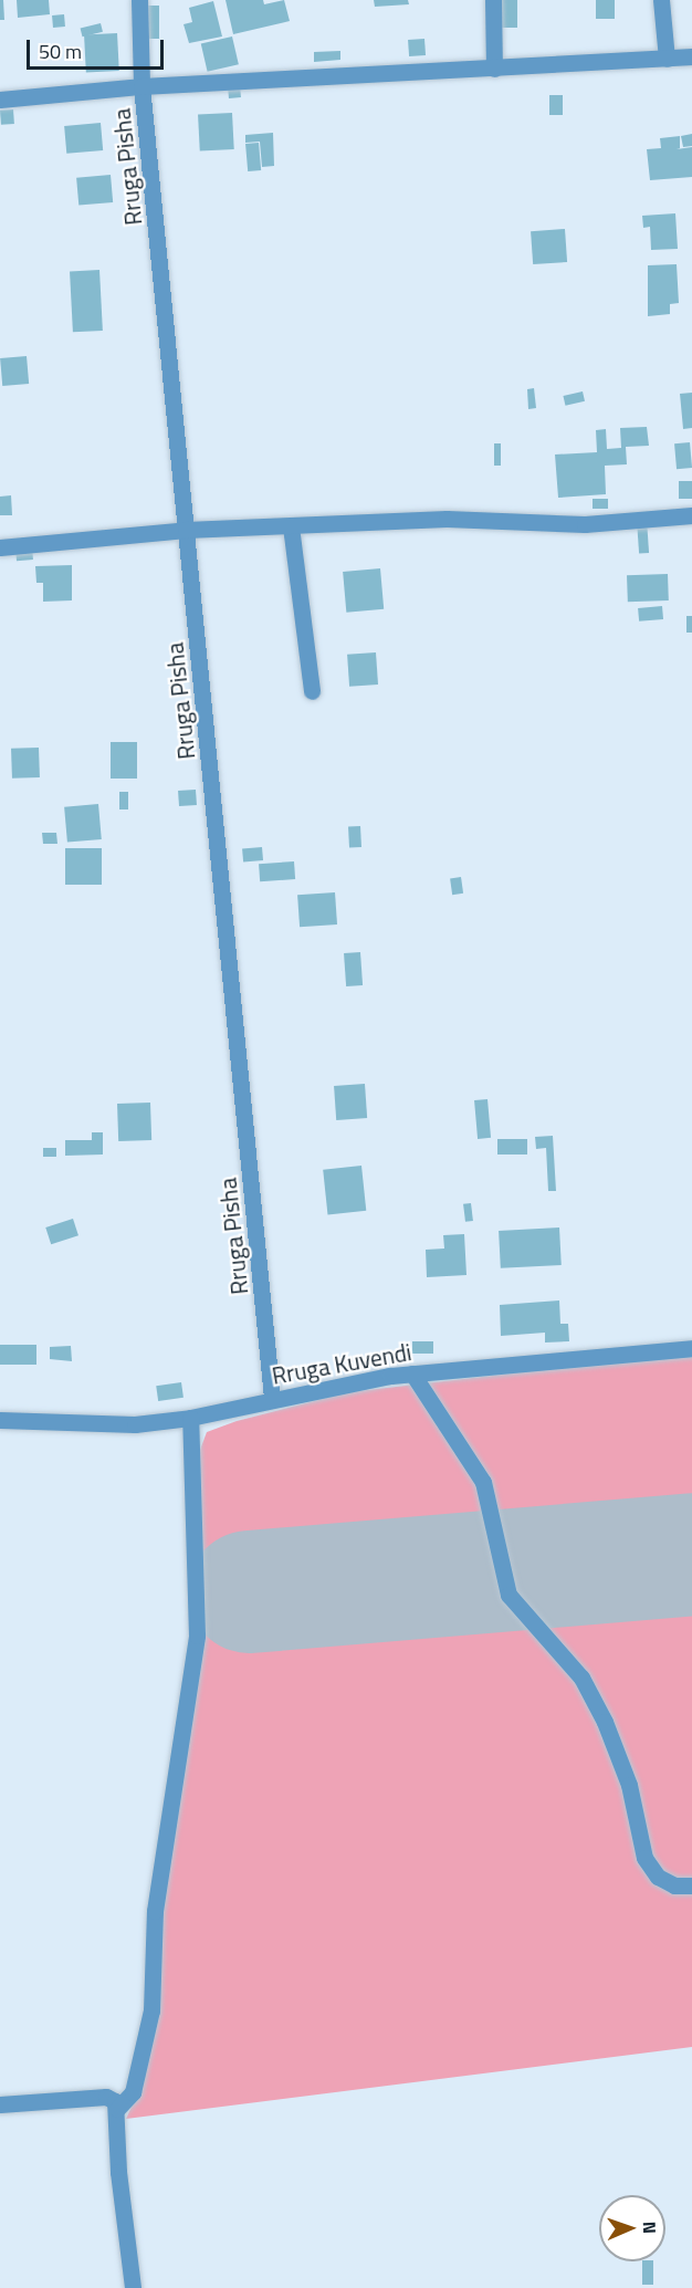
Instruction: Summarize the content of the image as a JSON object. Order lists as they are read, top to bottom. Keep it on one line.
{"streets":{"street":["Rruga Pisha","Rruga Kuvendi"]},"crossings":[["Rruga Pisha","Rruga Kuvendi"]],"scale_bar":"50 m","north":"right"}
